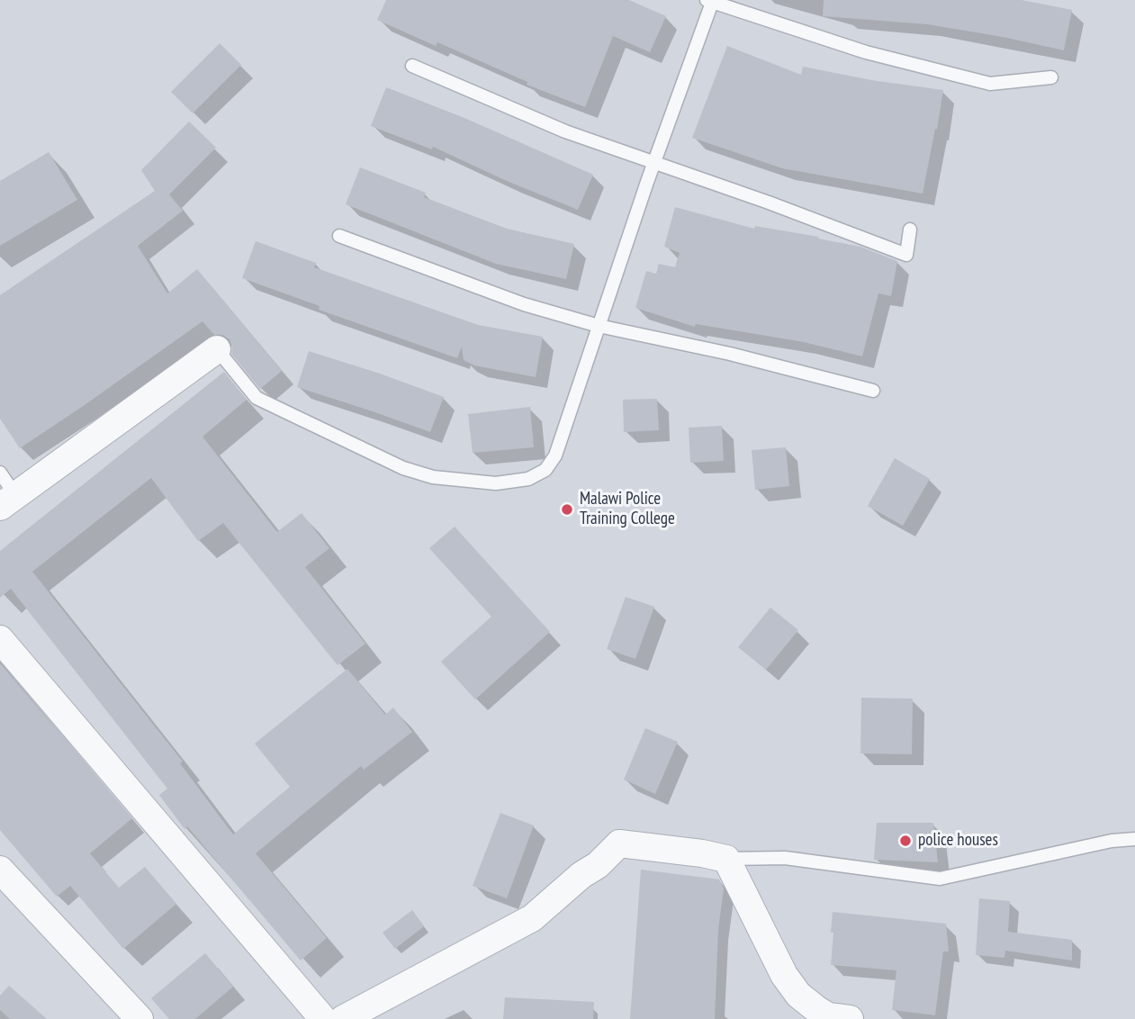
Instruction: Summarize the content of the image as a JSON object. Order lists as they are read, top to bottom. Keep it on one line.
{"places":["Malawi Police Training College","police houses"]}
